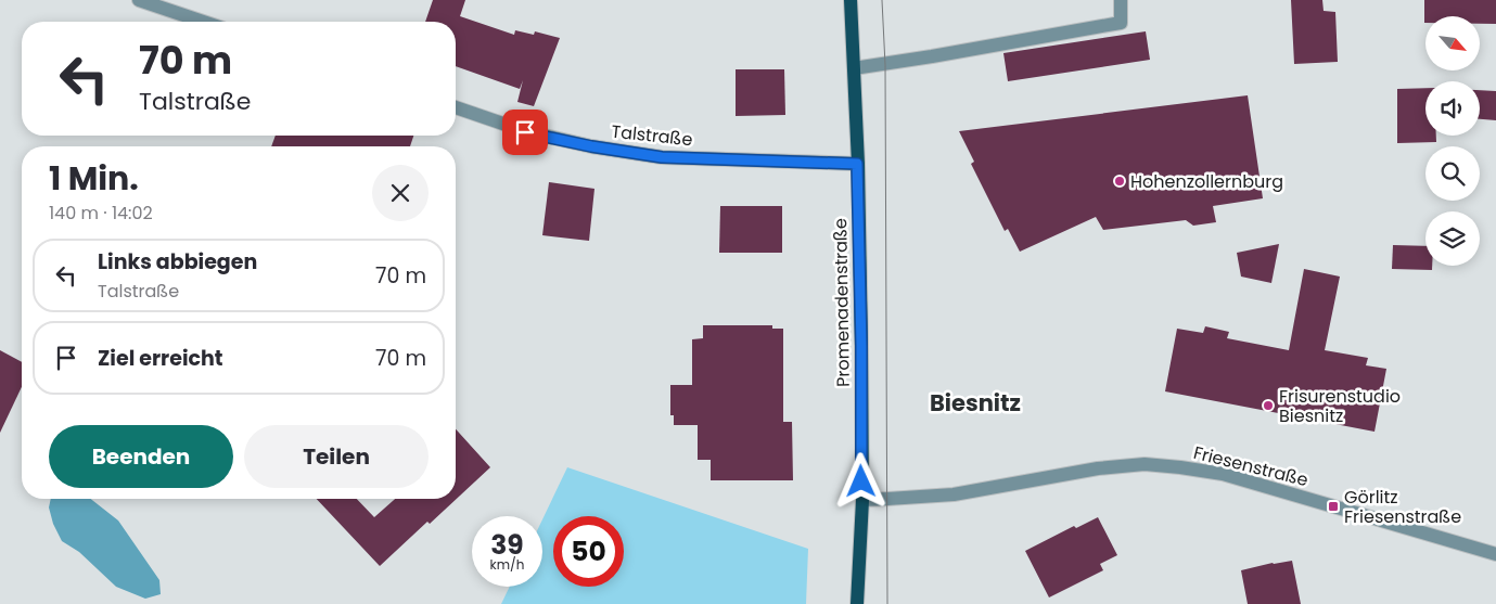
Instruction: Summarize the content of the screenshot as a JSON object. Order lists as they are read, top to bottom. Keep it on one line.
{"streets":{"main road":["Promenadenstraße"],"street":["Talstraße","Friesenstraße"]},"crossings":[["Talstraße","Promenadenstraße"],["Promenadenstraße","Friesenstraße"]],"districts":["Biesnitz"],"places":{"other":["Hohenzollernburg","Frisurenstudio Biesnitz"],"transit":["Görlitz Friesenstraße"]},"north":"bottom right","page":{"turn":["70 m","Talstraße"],"heading":["1 Min.","140 m · 14:02"],"list":[{"name":"Links abbiegen","note":"Talstraße","value":"70 m"},{"name":"Ziel erreicht","value":"70 m"}],"buttons":["Beenden","Teilen"],"speed":"39 km/h","limit":"50"}}
